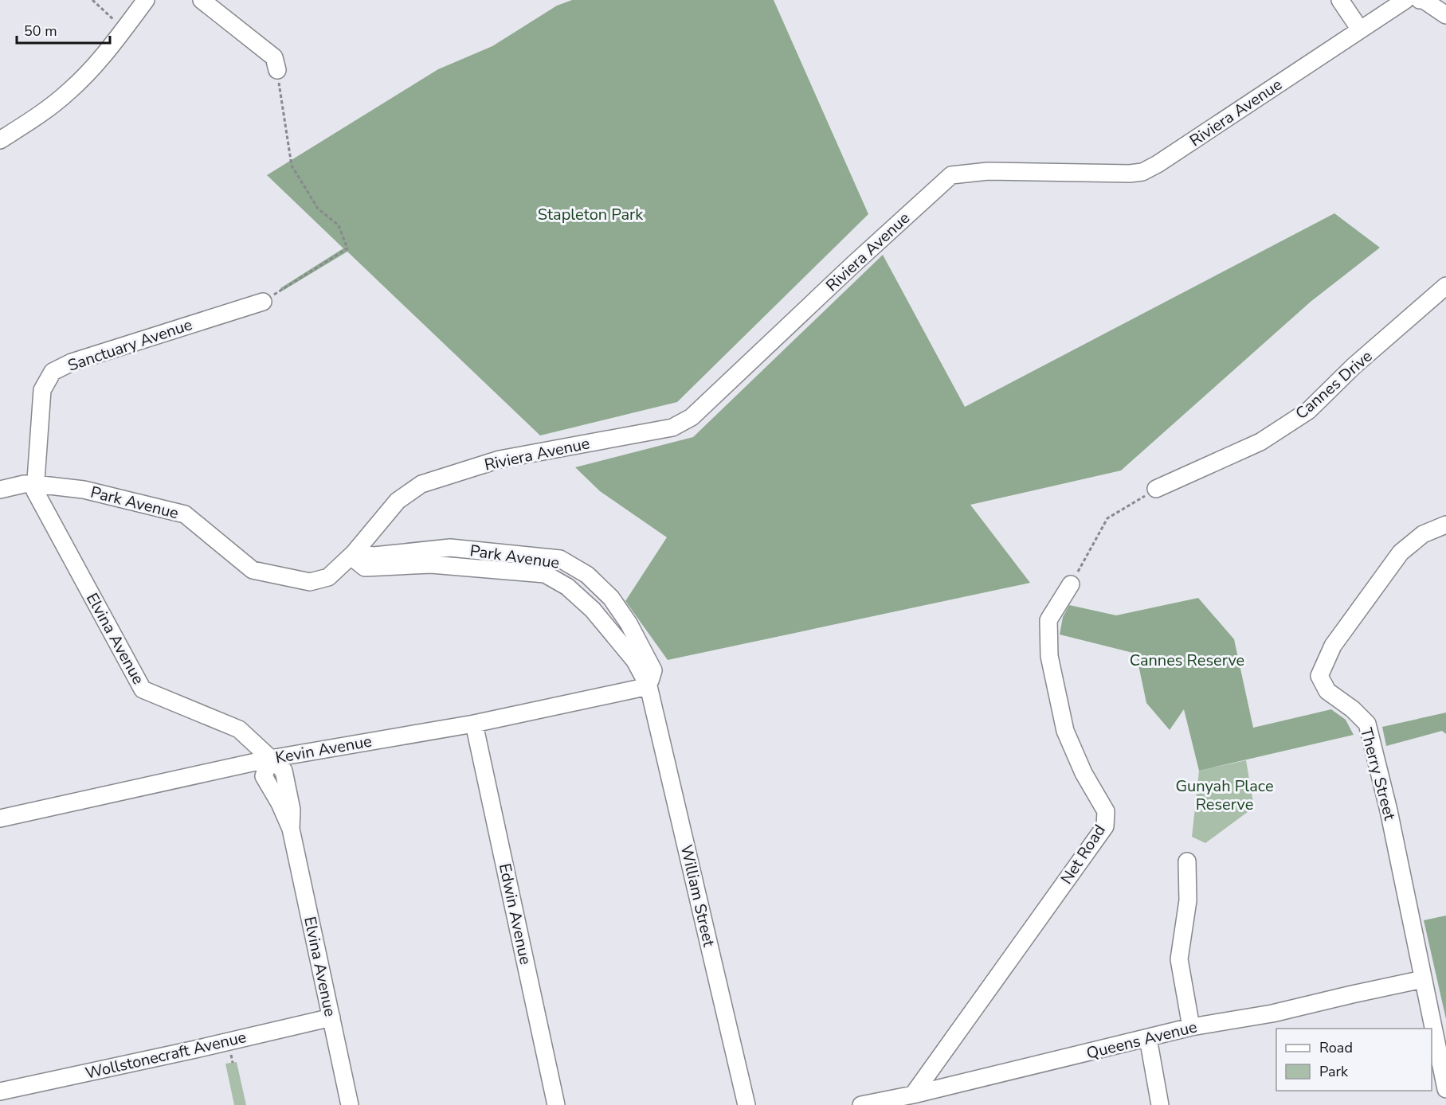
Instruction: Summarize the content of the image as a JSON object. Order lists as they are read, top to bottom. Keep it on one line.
{"streets":{"street":["Riviera Avenue","Sanctuary Avenue","Cannes Drive","Park Avenue","Elvina Avenue","Kevin Avenue","Therry Street","Net Road","William Street","Edwin Avenue","Queens Avenue","Wollstonecraft Avenue"]},"crossings":[["Riviera Avenue","Park Avenue"],["Sanctuary Avenue","Park Avenue"],["Sanctuary Avenue","Elvina Avenue"],["Park Avenue","Elvina Avenue"],["Park Avenue","Kevin Avenue"],["Park Avenue","William Street"],["Elvina Avenue","Kevin Avenue"],["Elvina Avenue","Wollstonecraft Avenue"],["Kevin Avenue","William Street"],["Kevin Avenue","Edwin Avenue"],["Therry Street","Queens Avenue"],["Net Road","Queens Avenue"]],"parks":["Stapleton Park","Cannes Reserve","Gunyah Place Reserve"],"legend":["Road","Park"],"scale_bar":"50 m"}
